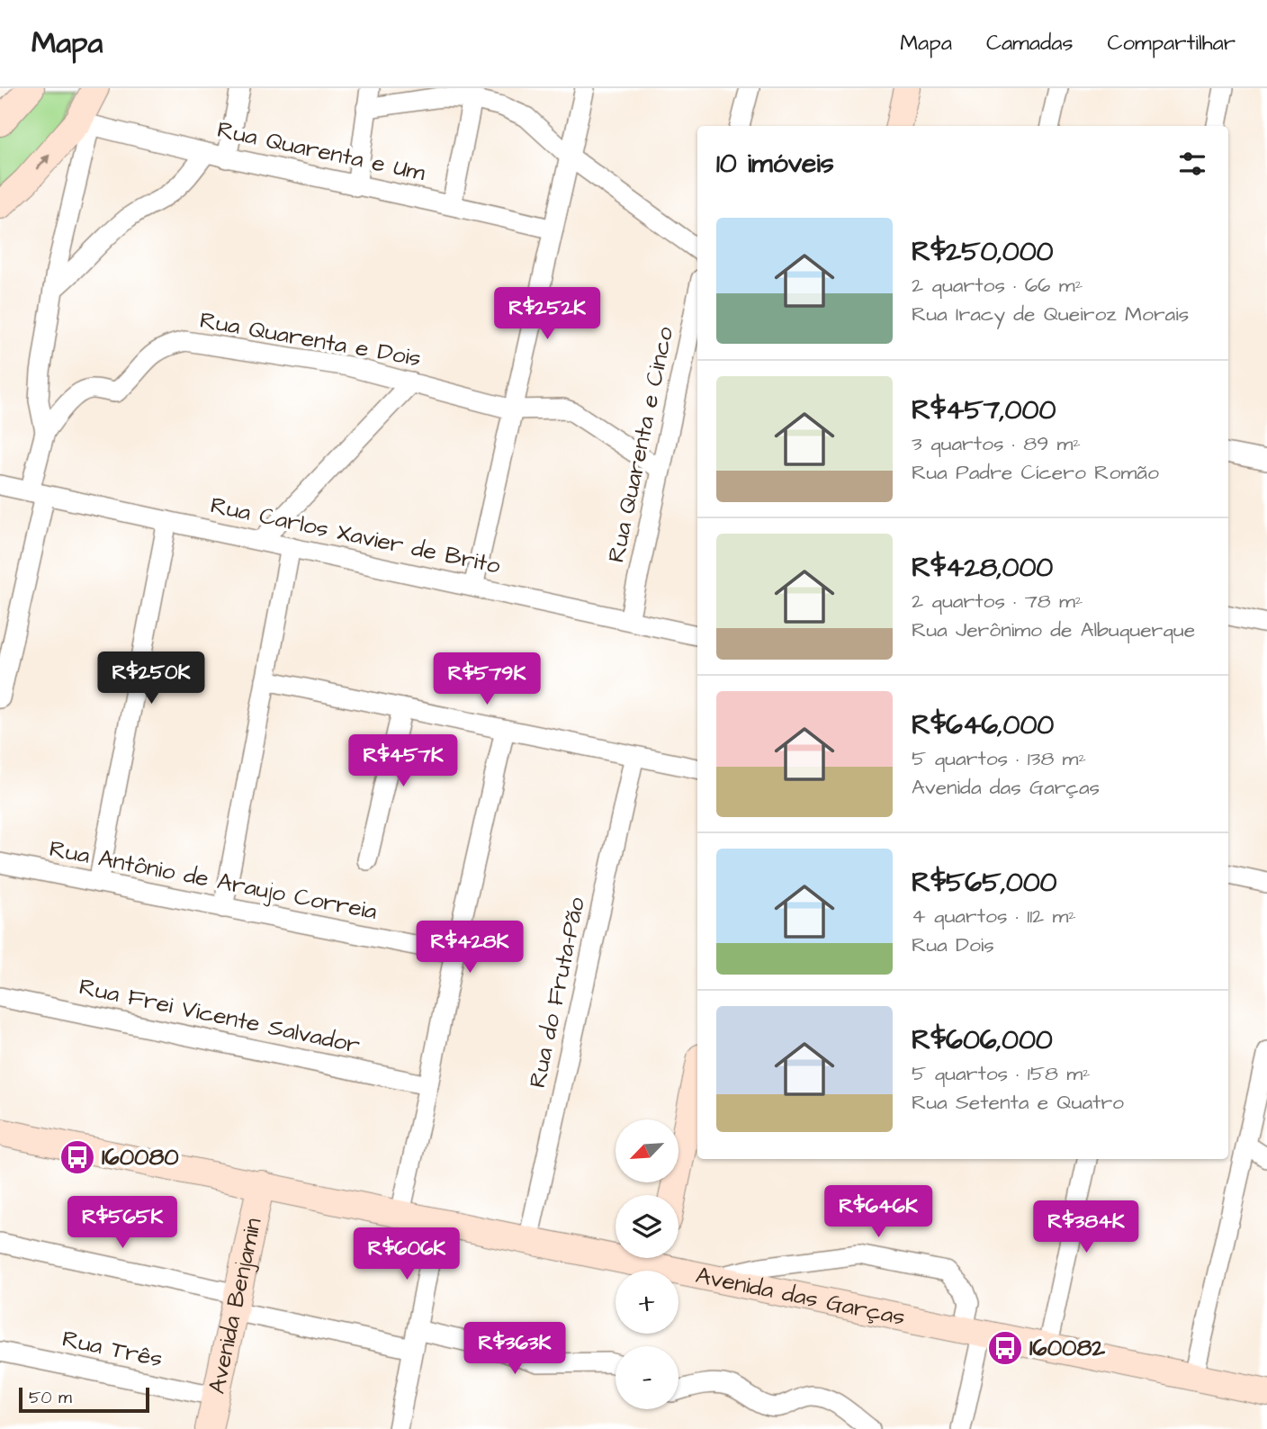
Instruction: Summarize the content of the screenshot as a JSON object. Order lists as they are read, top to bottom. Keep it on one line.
{"streets":{"main road":["Avenida das Garças","Avenida Benjamin"],"street":["Rua Quarenta e Um","Rua Quarenta e Dois","Rua Quarenta e Cinco","Rua Carlos Xavier de Brito","Rua Antônio de Araujo Correia","Rua do Fruta-Pão","Rua Frei Vicente Salvador","Rua Três"]},"crossings":[["Rua Quarenta e Dois","Rua Quarenta e Cinco"],["Rua Quarenta e Cinco","Rua Carlos Xavier de Brito"],["Rua do Fruta-Pão","Avenida das Garças"],["Avenida das Garças","Avenida Benjamin"],["Avenida Benjamin","Rua Três"]],"places":{"bus stop":["160080","160082"]},"scale_bar":"50 m","north":"bottom left","page":{"header":"Mapa","nav":["Mapa","Camadas","Compartilhar"],"heading":"10 imóveis","list":[{"name":"R$250,000","note":"2 quartos · 66 m² · Rua Iracy de Queiroz Morais"},{"name":"R$457,000","note":"3 quartos · 89 m² · Rua Padre Cícero Romão"},{"name":"R$428,000","note":"2 quartos · 78 m² · Rua Jerônimo de Albuquerque"},{"name":"R$646,000","note":"5 quartos · 138 m² · Avenida das Garças"},{"name":"R$565,000","note":"4 quartos · 112 m² · Rua Dois"},{"name":"R$606,000","note":"5 quartos · 158 m² · Rua Setenta e Quatro"}],"price":["R$252K","R$250K","R$579K","R$457K","R$428K","R$646K","R$565K","R$384K","R$606K","R$363K"],"map_buttons":["+","−"],"scale":"50 m"}}
